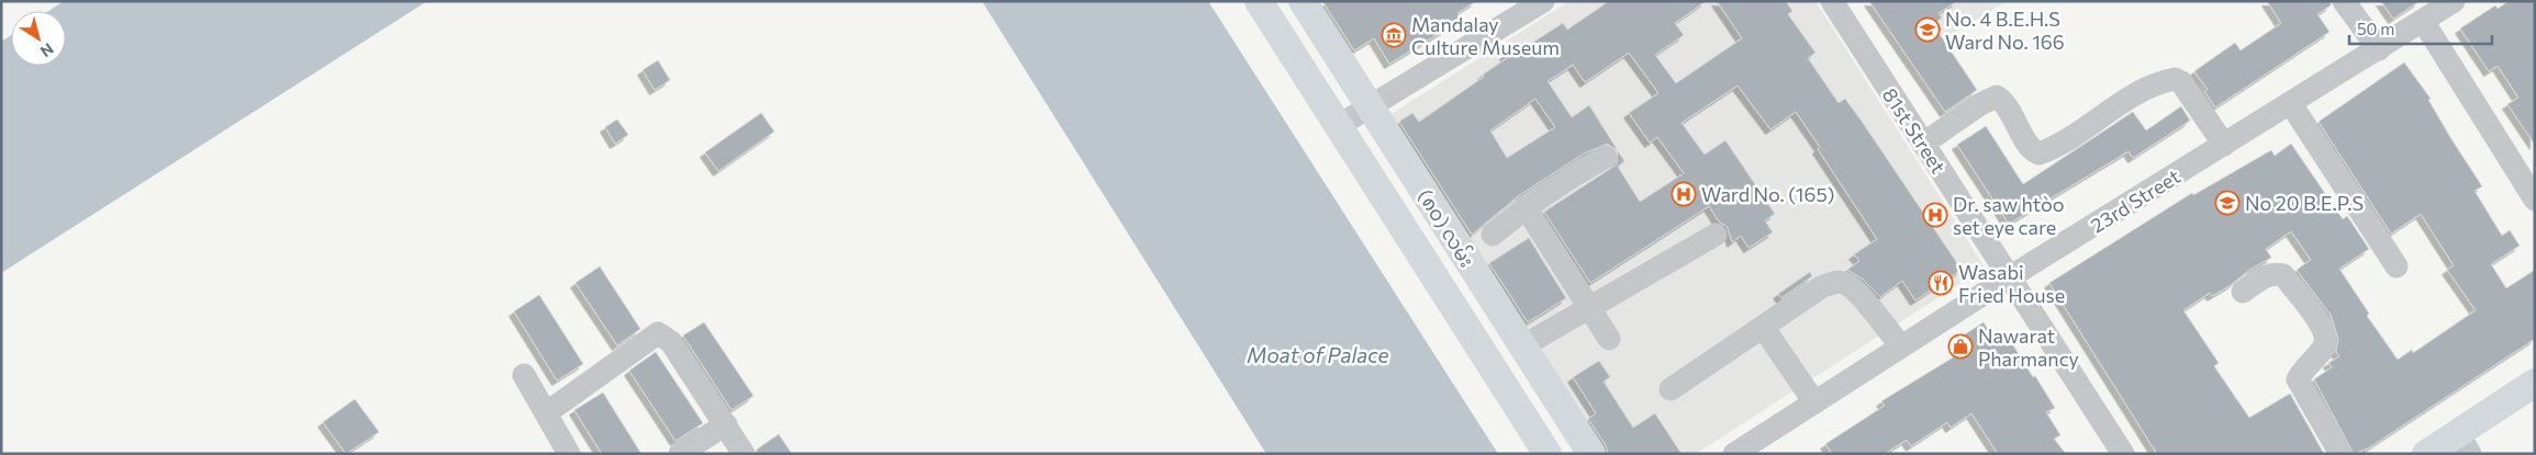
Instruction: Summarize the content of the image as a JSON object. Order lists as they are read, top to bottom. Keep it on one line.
{"streets":{"main road":["(၈၀) လမ်း"],"street":["81st Street","23rd Street"]},"crossings":[["81st Street","23rd Street"]],"water":["Moat of Palace"],"places":{"school or university":["No. 4 B.E.H.S Ward No. 166","No 20 B.E.P.S"],"museum":["Mandalay Culture Museum"],"hospital":["Ward No. (165)","Dr. saw htòo set eye care"],"restaurant":["Wasabi Fried House"],"shop":["Nawarat Pharmancy"]},"scale_bar":"50 m","north":"bottom right"}
